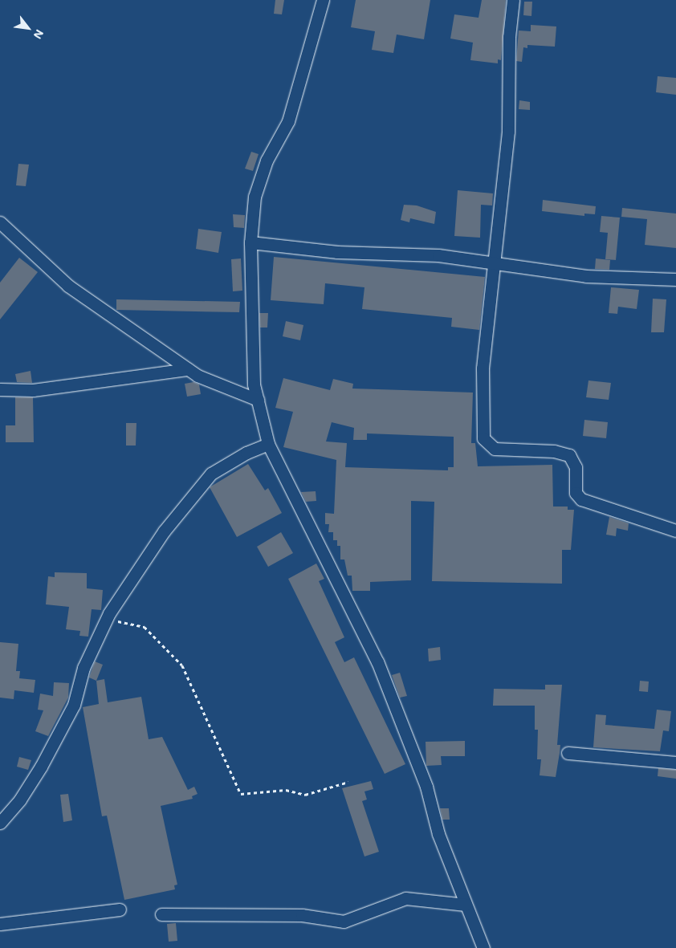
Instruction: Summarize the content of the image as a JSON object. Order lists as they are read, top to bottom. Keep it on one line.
{"north":"bottom right"}
